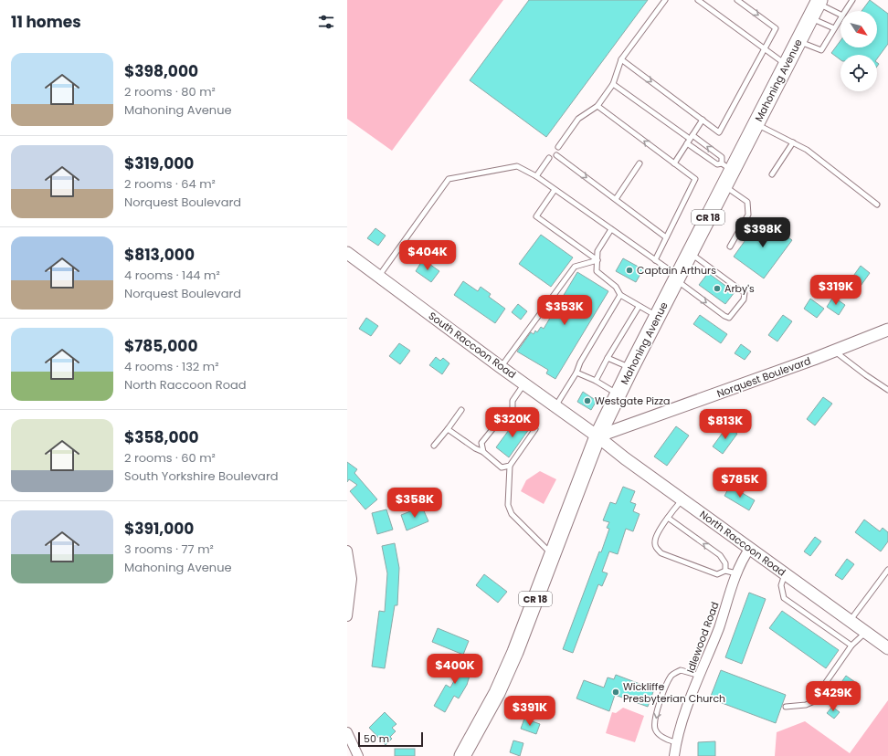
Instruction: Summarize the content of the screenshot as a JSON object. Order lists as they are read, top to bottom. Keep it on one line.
{"streets":{"main road":["Mahoning Avenue","CR 18"],"street":["South Raccoon Road","Norquest Boulevard","North Raccoon Road","Idlewood Road"]},"crossings":[["Mahoning Avenue","South Raccoon Road"],["Mahoning Avenue","Norquest Boulevard"],["Mahoning Avenue","North Raccoon Road"],["South Raccoon Road","Norquest Boulevard"],["South Raccoon Road","North Raccoon Road"],["Norquest Boulevard","North Raccoon Road"],["North Raccoon Road","Idlewood Road"]],"places":["Captain Arthurs","Arby's","Westgate Pizza","Wickliffe Presbyterian Church"],"scale_bar":"50 m","north":"bottom right","page":{"heading":"11 homes","list":[{"name":"$398,000","note":"2 rooms · 80 m² · Mahoning Avenue"},{"name":"$319,000","note":"2 rooms · 64 m² · Norquest Boulevard"},{"name":"$813,000","note":"4 rooms · 144 m² · Norquest Boulevard"},{"name":"$785,000","note":"4 rooms · 132 m² · North Raccoon Road"},{"name":"$358,000","note":"2 rooms · 60 m² · South Yorkshire Boulevard"},{"name":"$391,000","note":"3 rooms · 77 m² · Mahoning Avenue"}],"price":["$398K","$404K","$319K","$353K","$320K","$813K","$785K","$358K","$400K","$429K","$391K"],"scale":"50 m"}}
